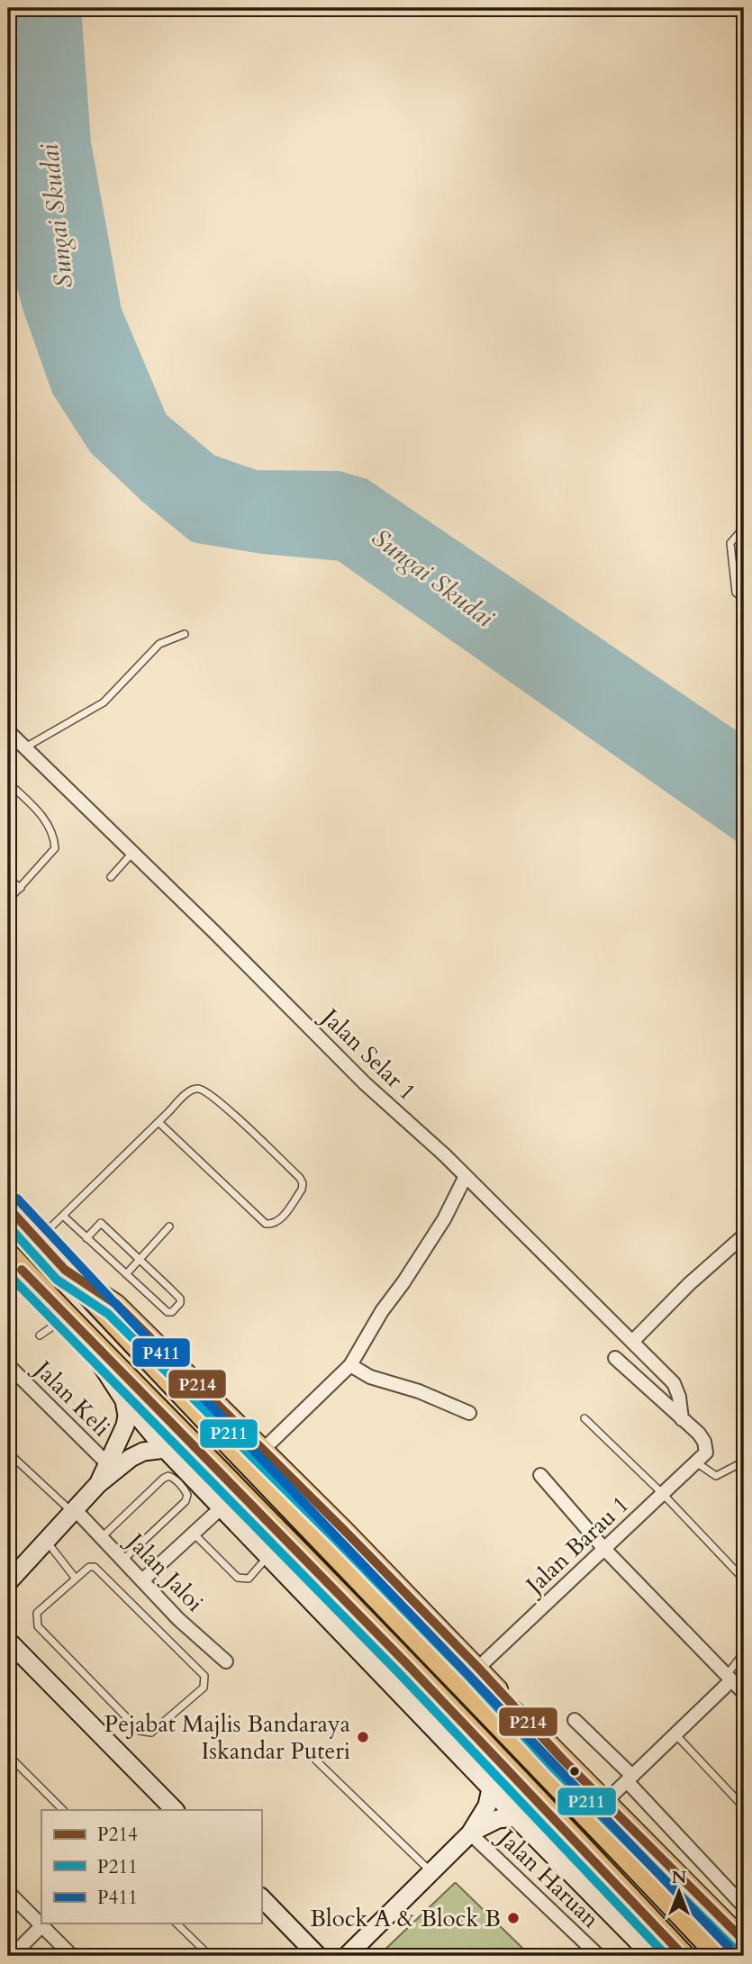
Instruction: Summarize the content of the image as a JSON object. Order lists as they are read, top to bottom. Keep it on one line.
{"streets":{"street":["Jalan Selar 1","Jalan Keli","Jalan Barau 1","Jalan Jaloi","Jalan Haruan"]},"crossings":[["Jalan Selar 1","Jalan Barau 1"]],"water":["Sungai Skudai"],"places":["Pejabat Majlis Bandaraya Iskandar Puteri","Block A & Block B"],"lines":["transit line P411","transit line P214","transit line P211"],"legend":["P214","P211","P411"],"north":"top"}
